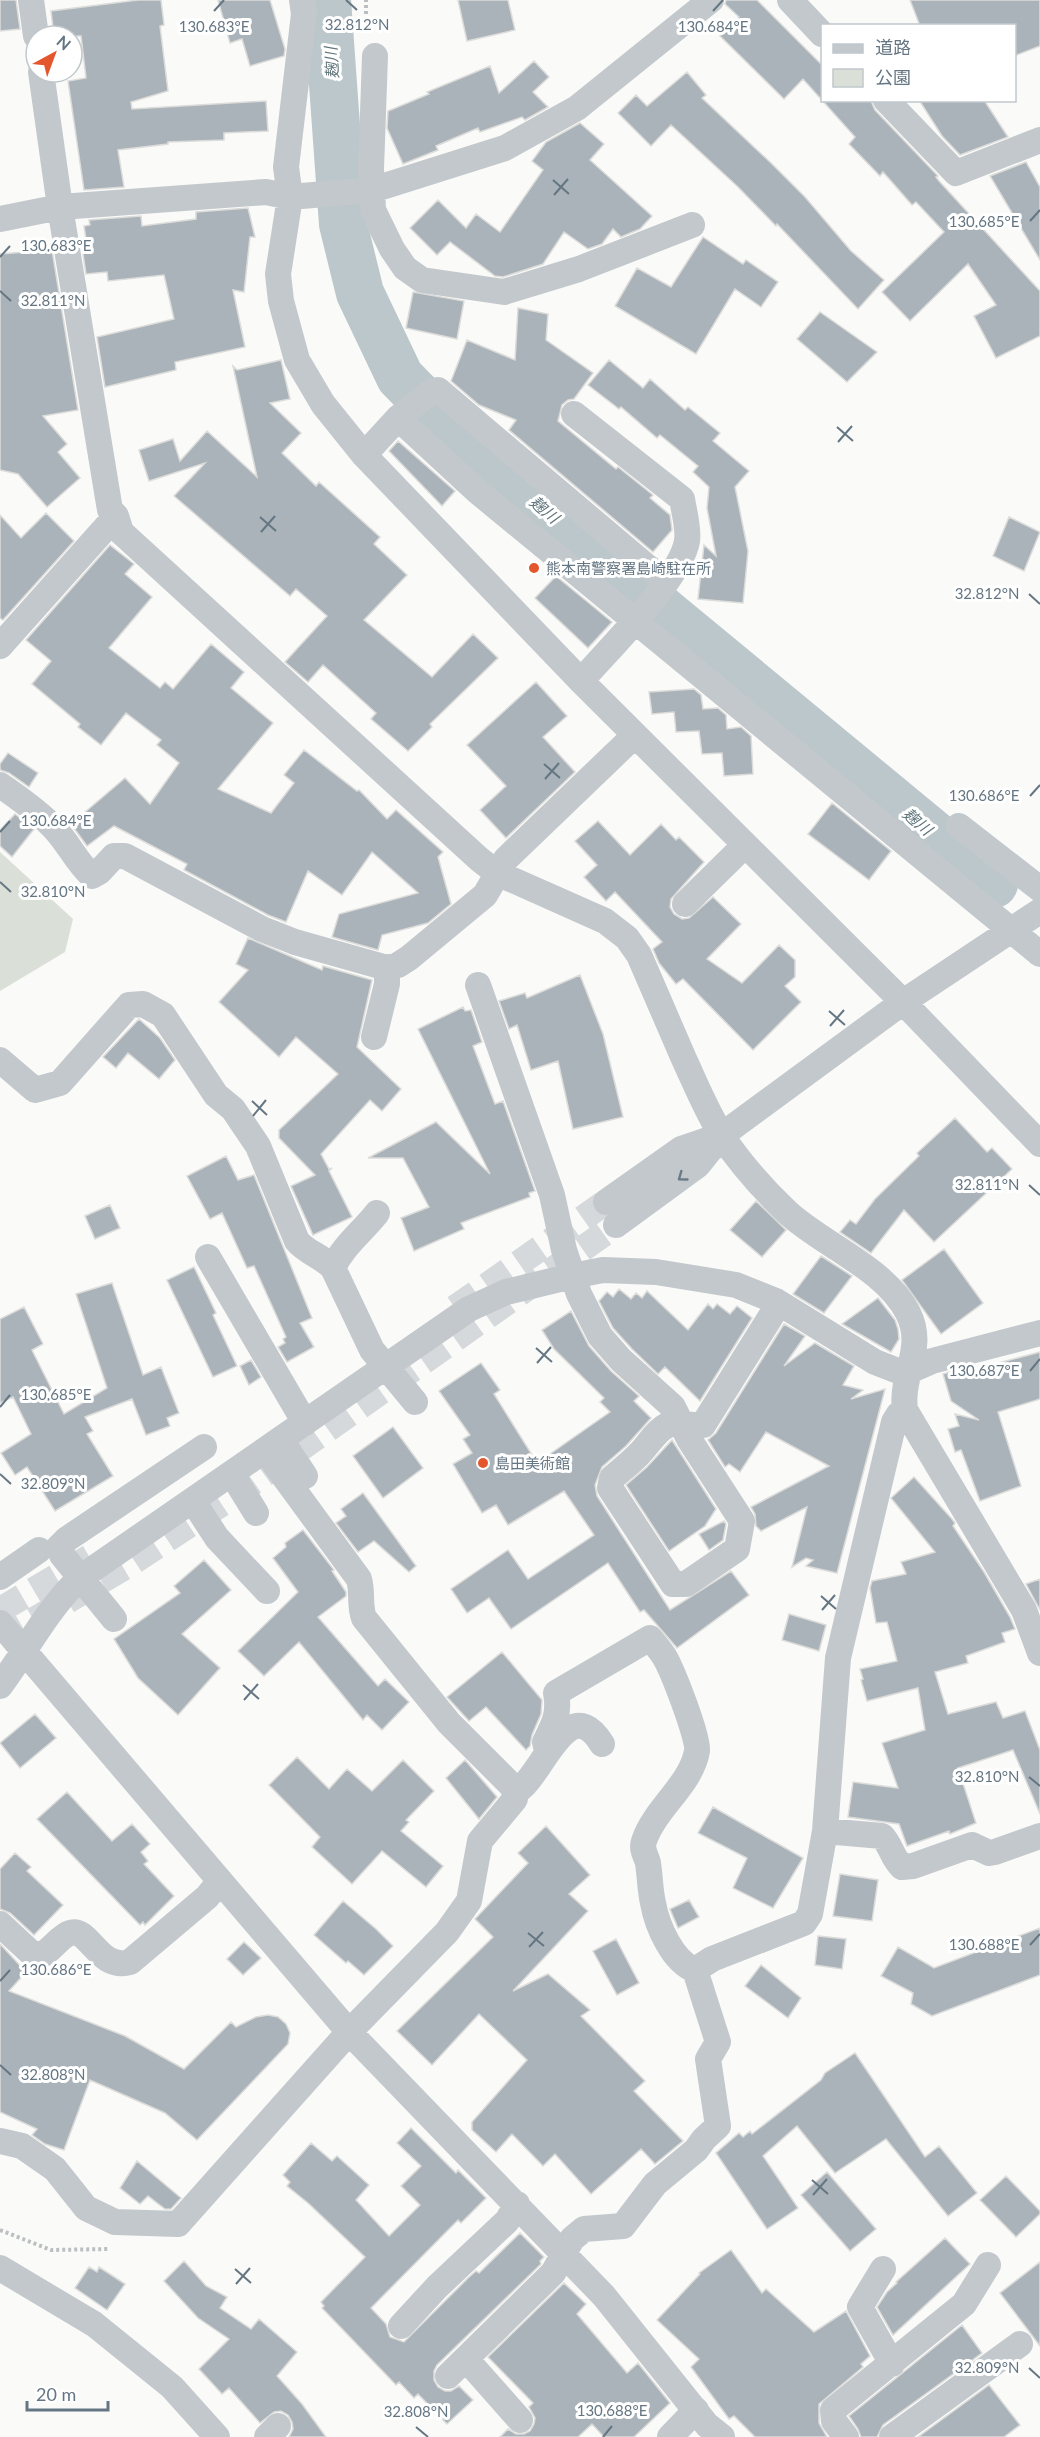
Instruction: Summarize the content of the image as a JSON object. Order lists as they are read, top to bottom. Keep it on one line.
{"water":["麹川"],"places":["熊本南警察署島崎駐在所","島田美術館"],"legend":["道路","公園"],"scale_bar":"20 m","north":"top right","coordinates":["32.812°N","130.683°E","130.684°E","130.685°E","32.811°N","130.686°E","32.810°N","130.687°E","32.809°N","130.688°E","32.808°N"]}
